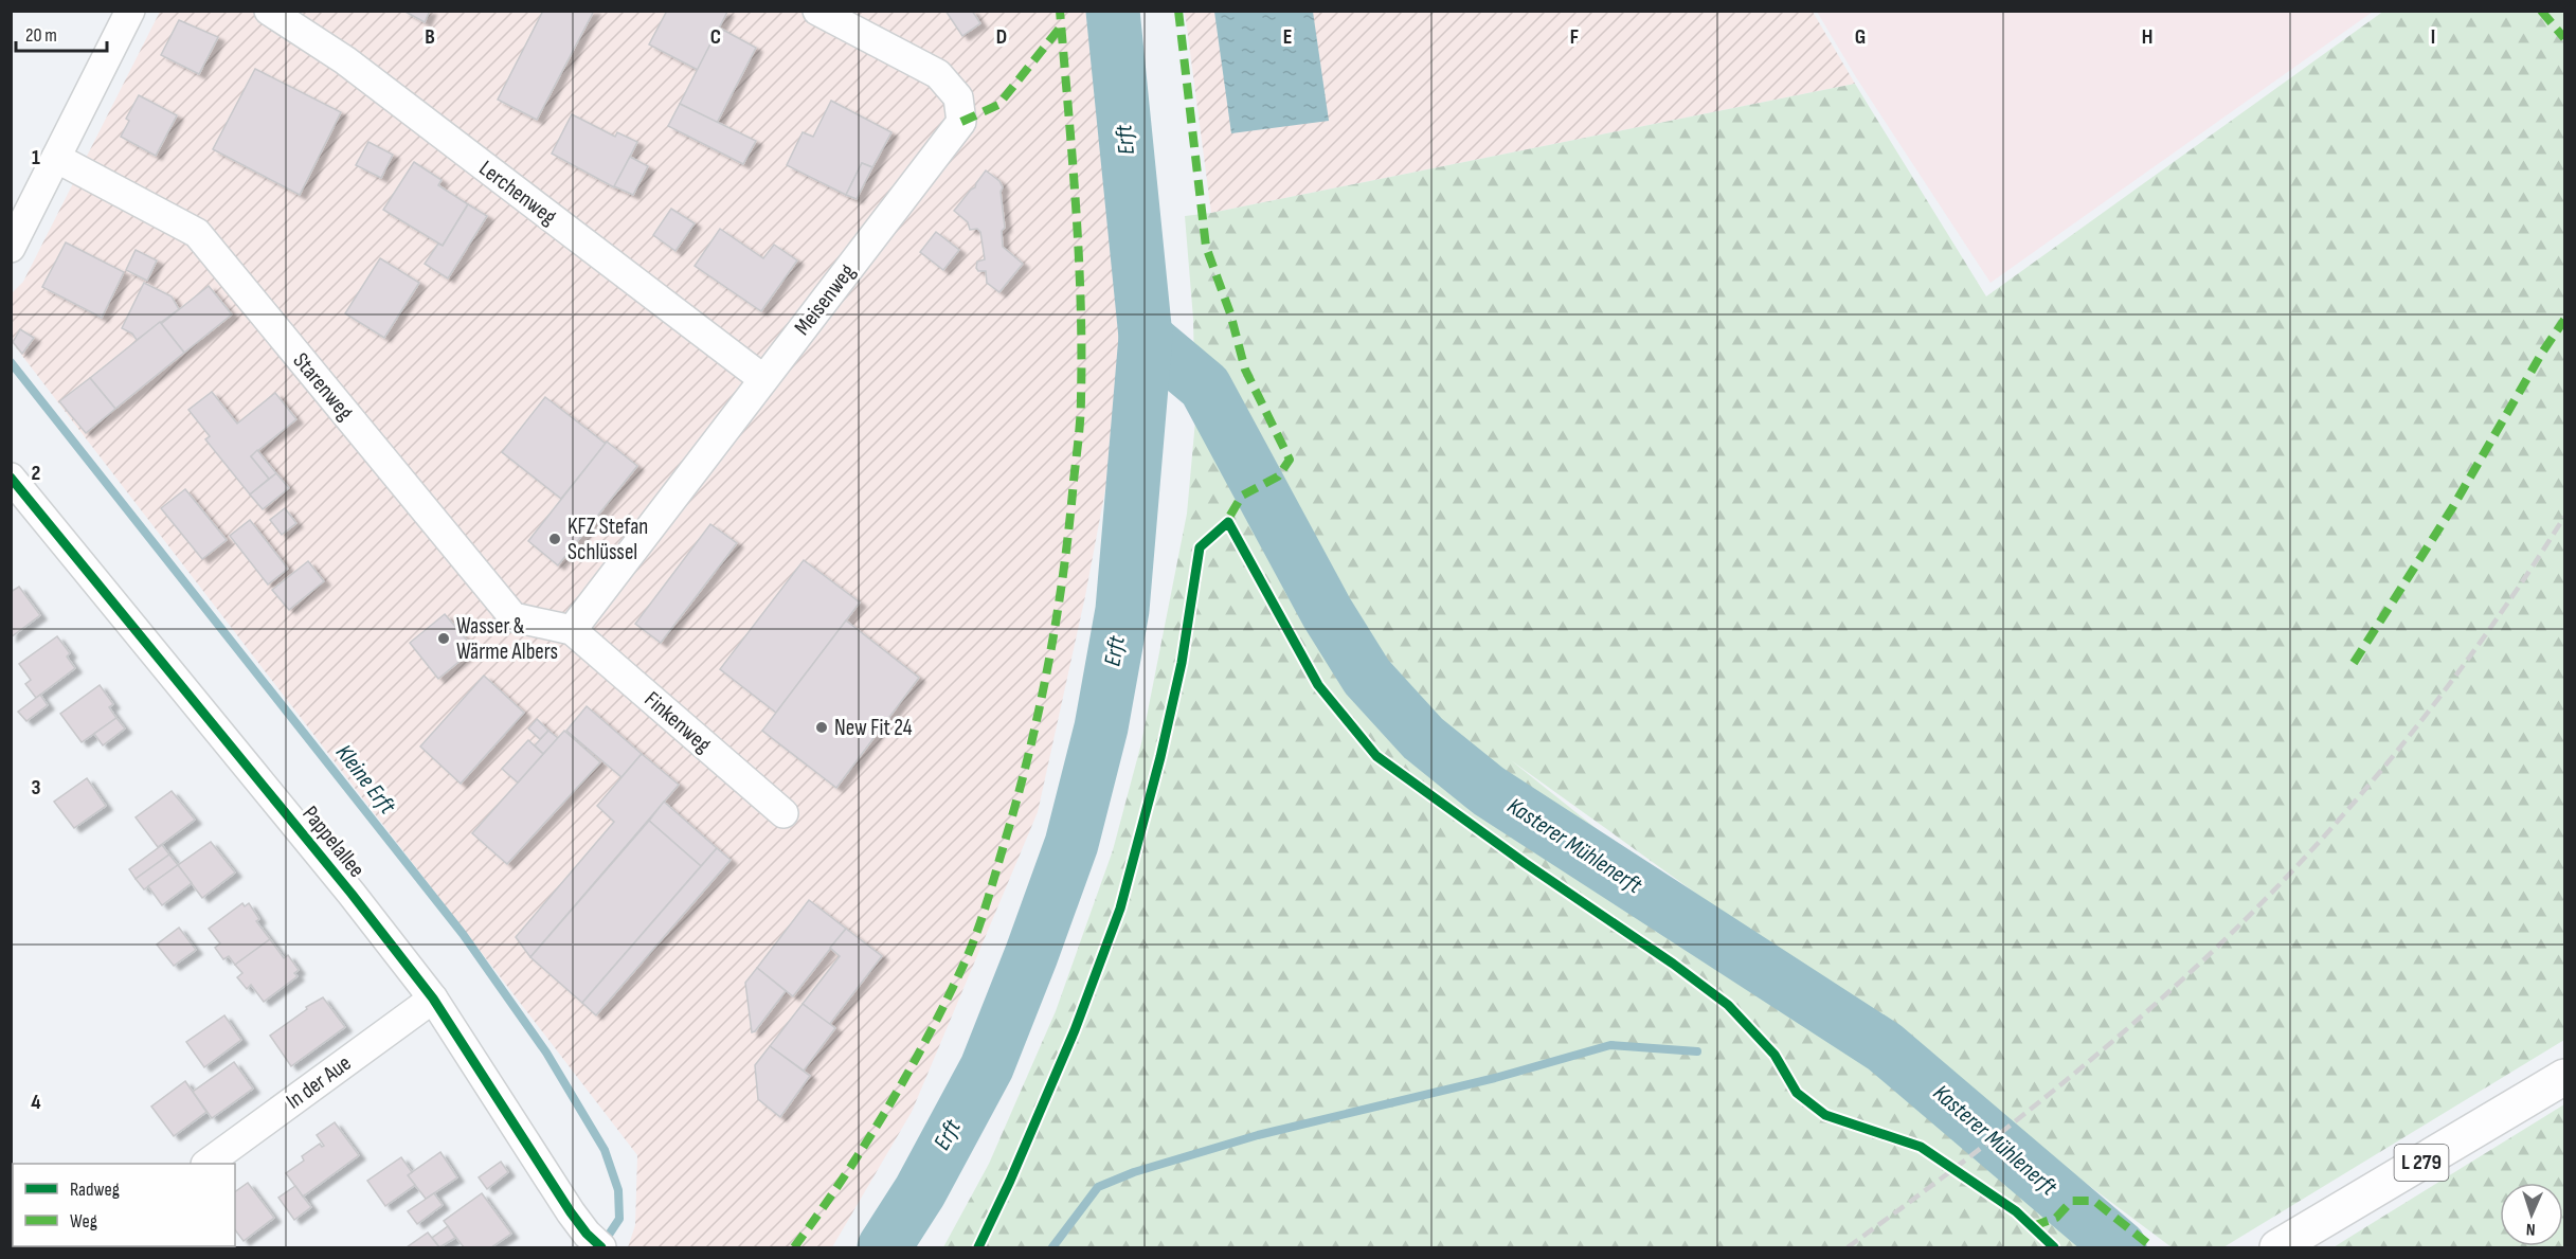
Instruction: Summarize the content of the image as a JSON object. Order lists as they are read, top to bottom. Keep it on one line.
{"streets":{"main road":["L 279"],"street":["Lerchenweg","Meisenweg","Starenweg","Finkenweg","Pappelallee","In der Aue"]},"crossings":[["Lerchenweg","Meisenweg"],["Meisenweg","Starenweg"],["Meisenweg","Finkenweg"],["Starenweg","Finkenweg"],["Pappelallee","In der Aue"]],"water":["Erft","Kleine Erft","Kasterer Mühlenerft"],"places":["KFZ Stefan Schlüssel","Wasser & Wärme Albers","New Fit 24"],"legend":["Radweg","Weg"],"scale_bar":"20 m","north":"bottom","grid":{"columns":["B","C","D","E","F","G","H","I"],"rows":["1","2","3","4"]}}
